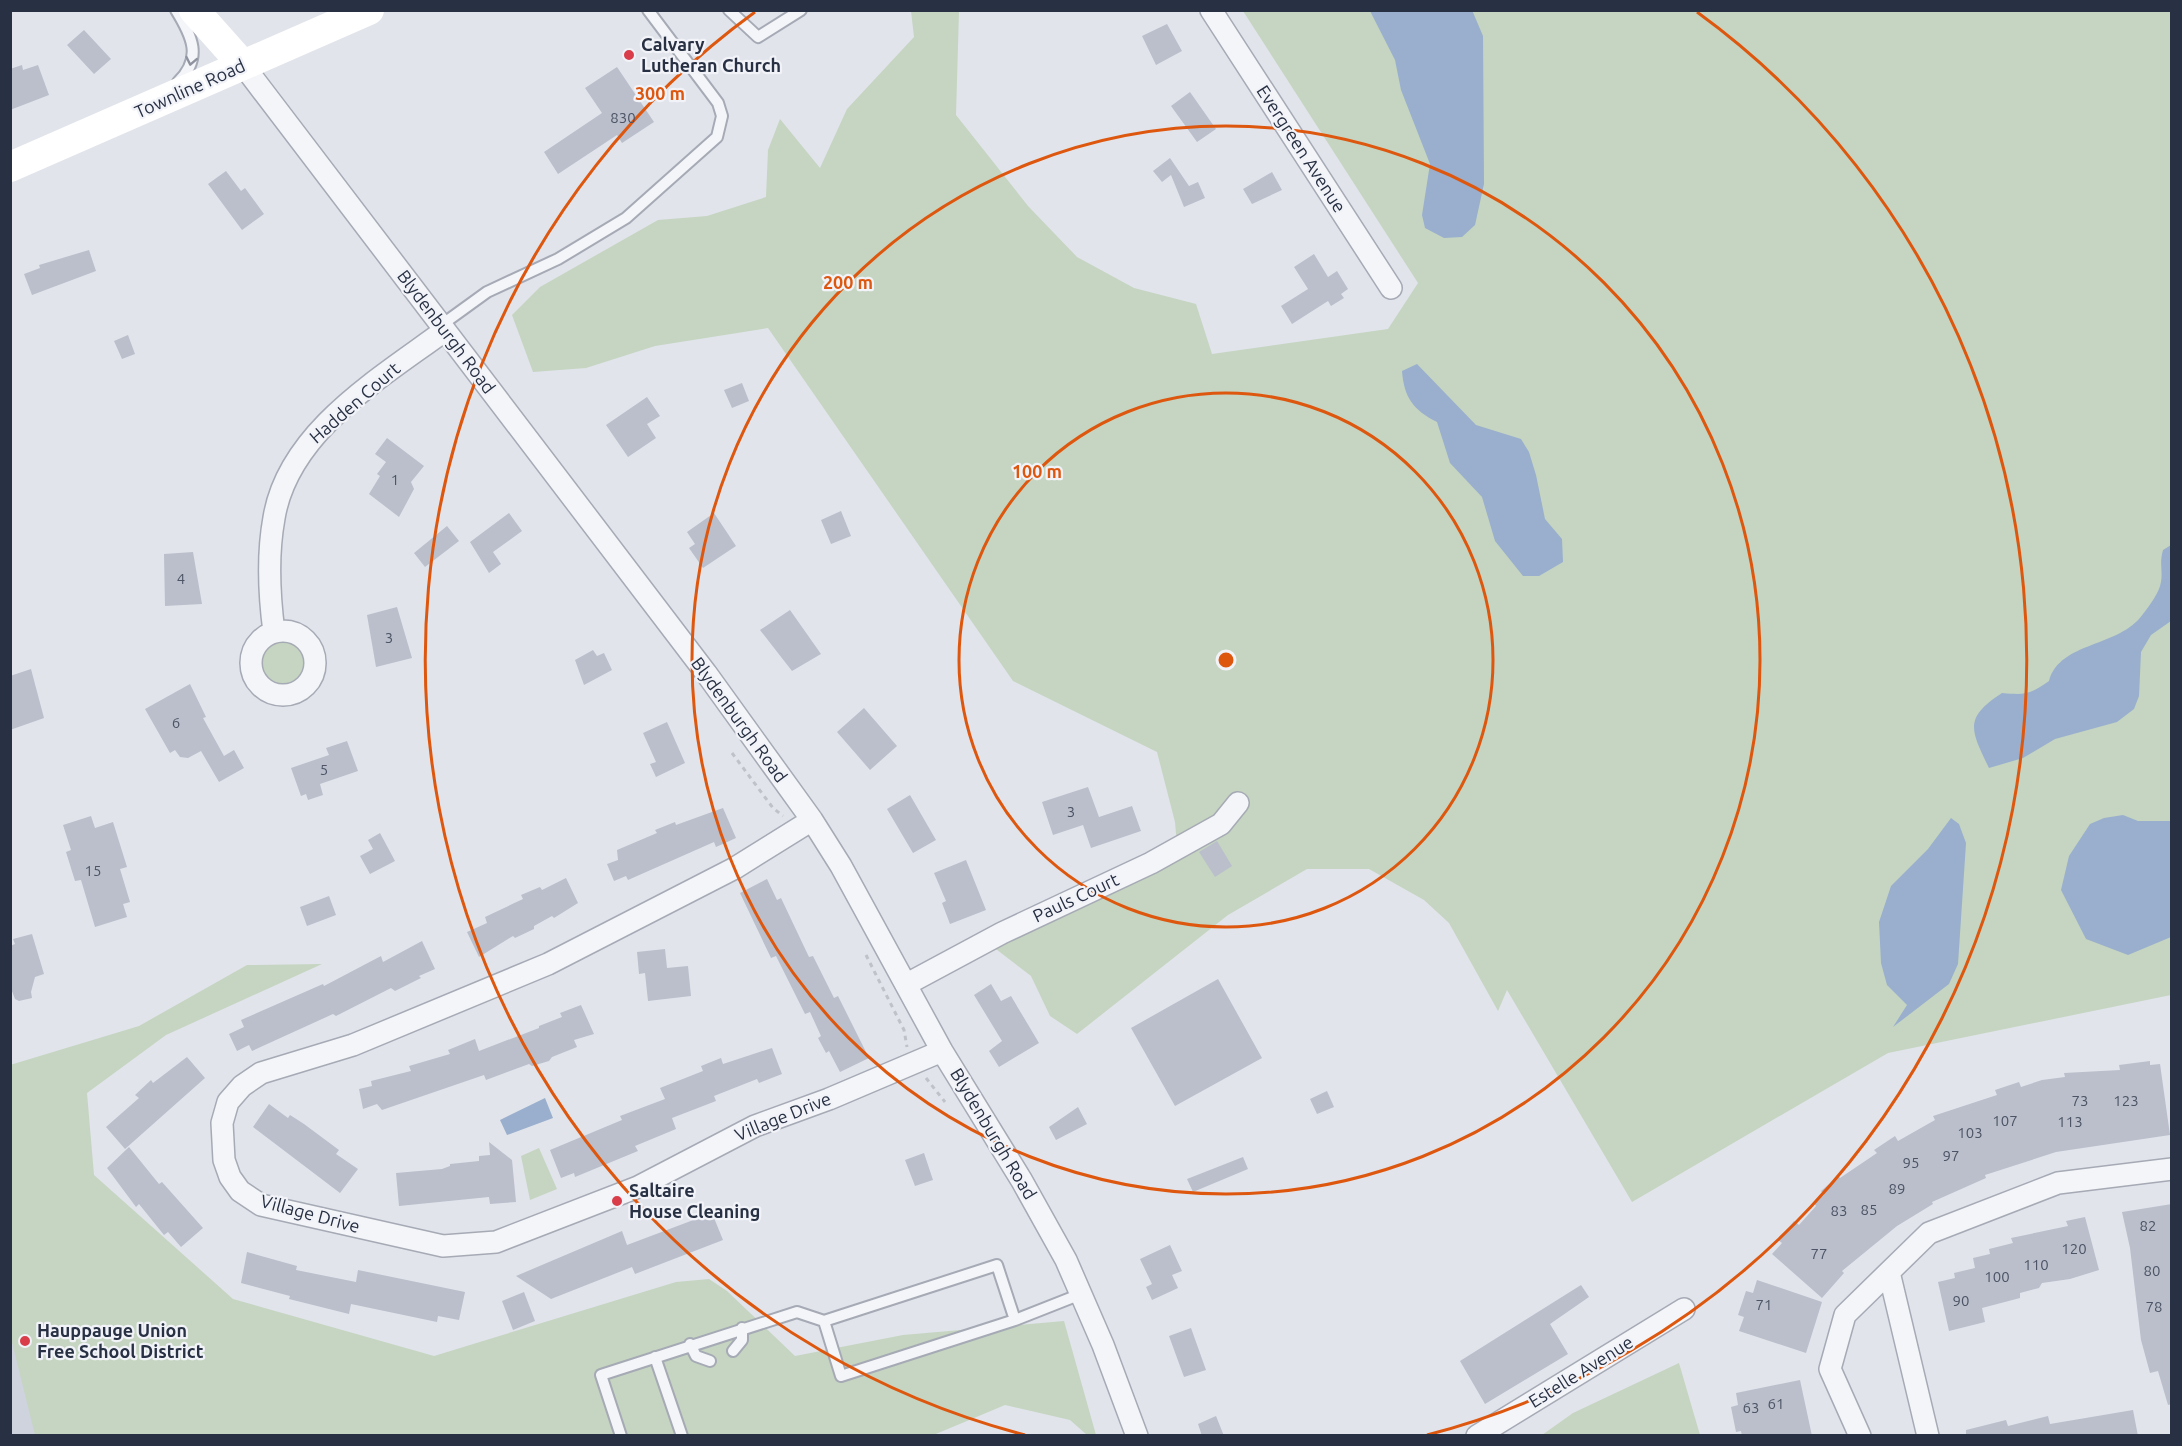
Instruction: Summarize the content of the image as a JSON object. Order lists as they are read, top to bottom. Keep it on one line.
{"streets":{"street":["Townline Road","Evergreen Avenue","Blydenburgh Road","Hadden Court","Pauls Court","Village Drive","Estelle Avenue"]},"crossings":[["Townline Road","Blydenburgh Road"],["Blydenburgh Road","Hadden Court"],["Blydenburgh Road","Pauls Court"],["Blydenburgh Road","Village Drive"]],"places":["Calvary Lutheran Church","Saltaire House Cleaning","Hauppauge Union Free School District"],"house_numbers":["830","1","4","3","6","5","3","15","73","123","107","113","103","97","95","89","85","83","82","120","77","110","80","100","90","71","78","61","63"],"rings":["300 m","200 m","100 m"]}
